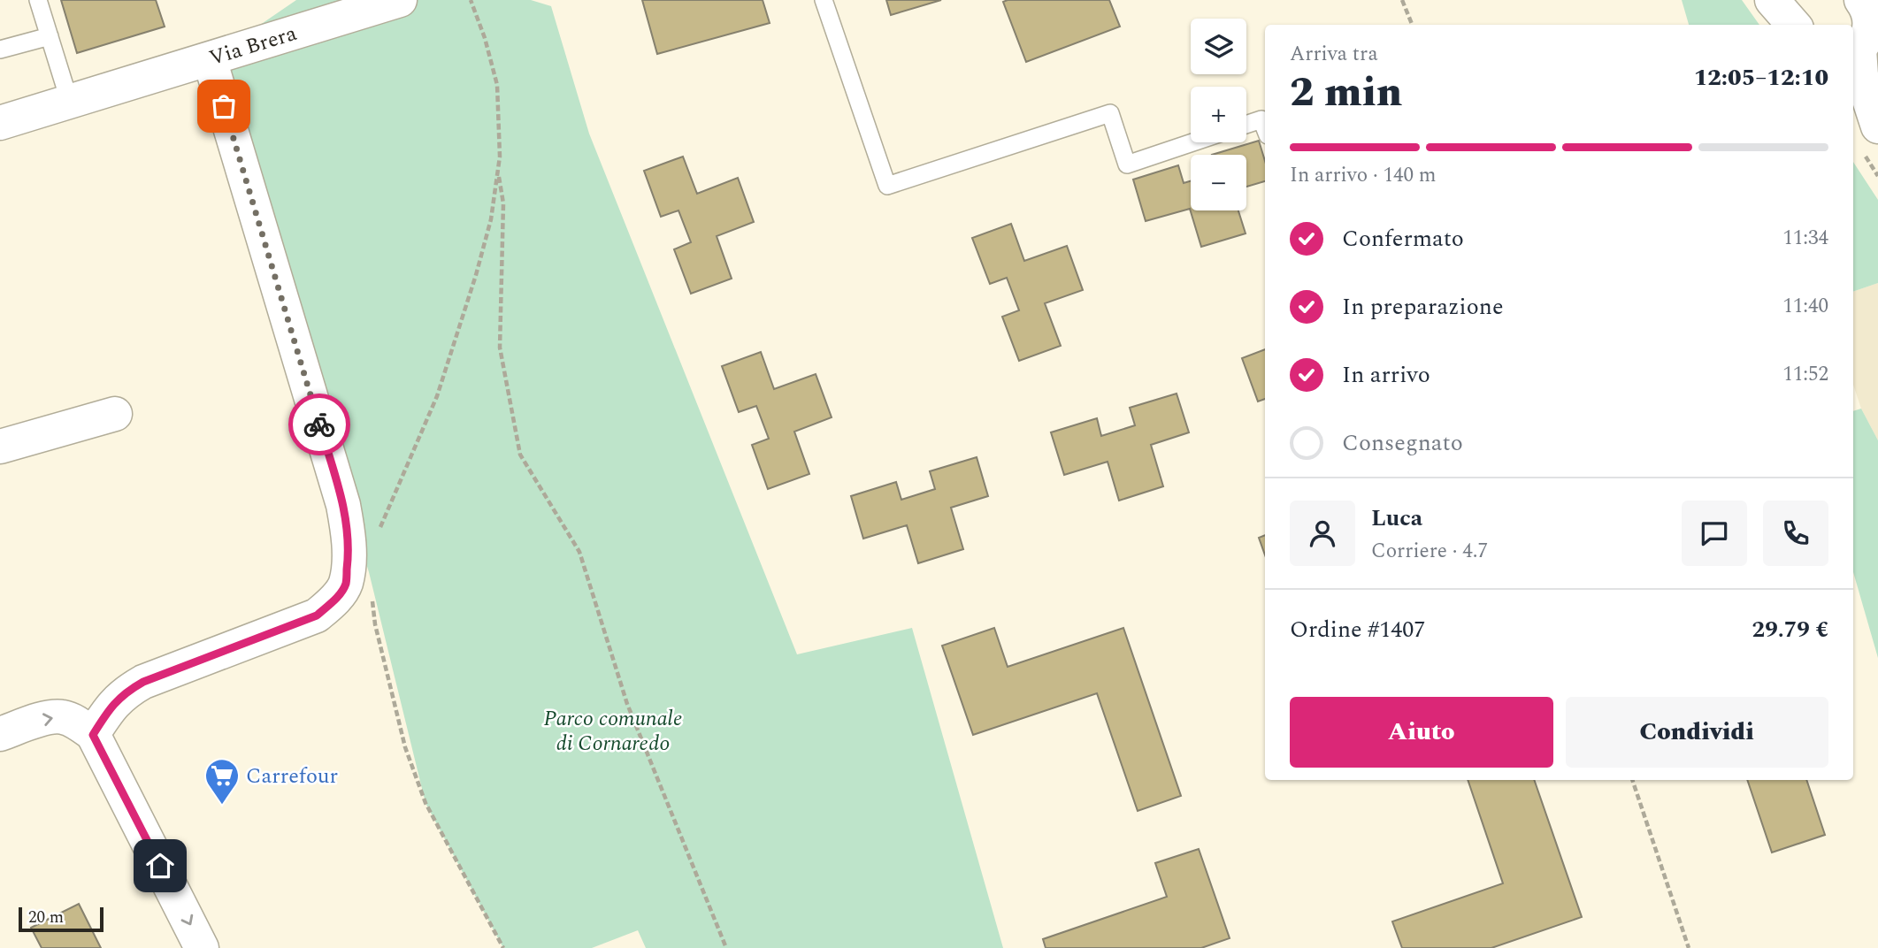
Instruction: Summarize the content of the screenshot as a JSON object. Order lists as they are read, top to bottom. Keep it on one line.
{"streets":{"street":["Via Brera"]},"parks":["Parco comunale di Cornaredo"],"places":{"supermarket":["Carrefour"]},"scale_bar":"20 m","page":{"map_buttons":["+","−"],"heading":["2 min","Arriva tra","12:05–12:10"],"panel":["Luca","Corriere · 4.7","Ordine #1407","29.79 €"],"bar":"In arrivo · 140 m","list":[["Confermato","11:34"],["In preparazione","11:40"],["In arrivo","11:52"],"Consegnato"],"buttons":["Aiuto","Condividi"],"scale":"20 m"}}
